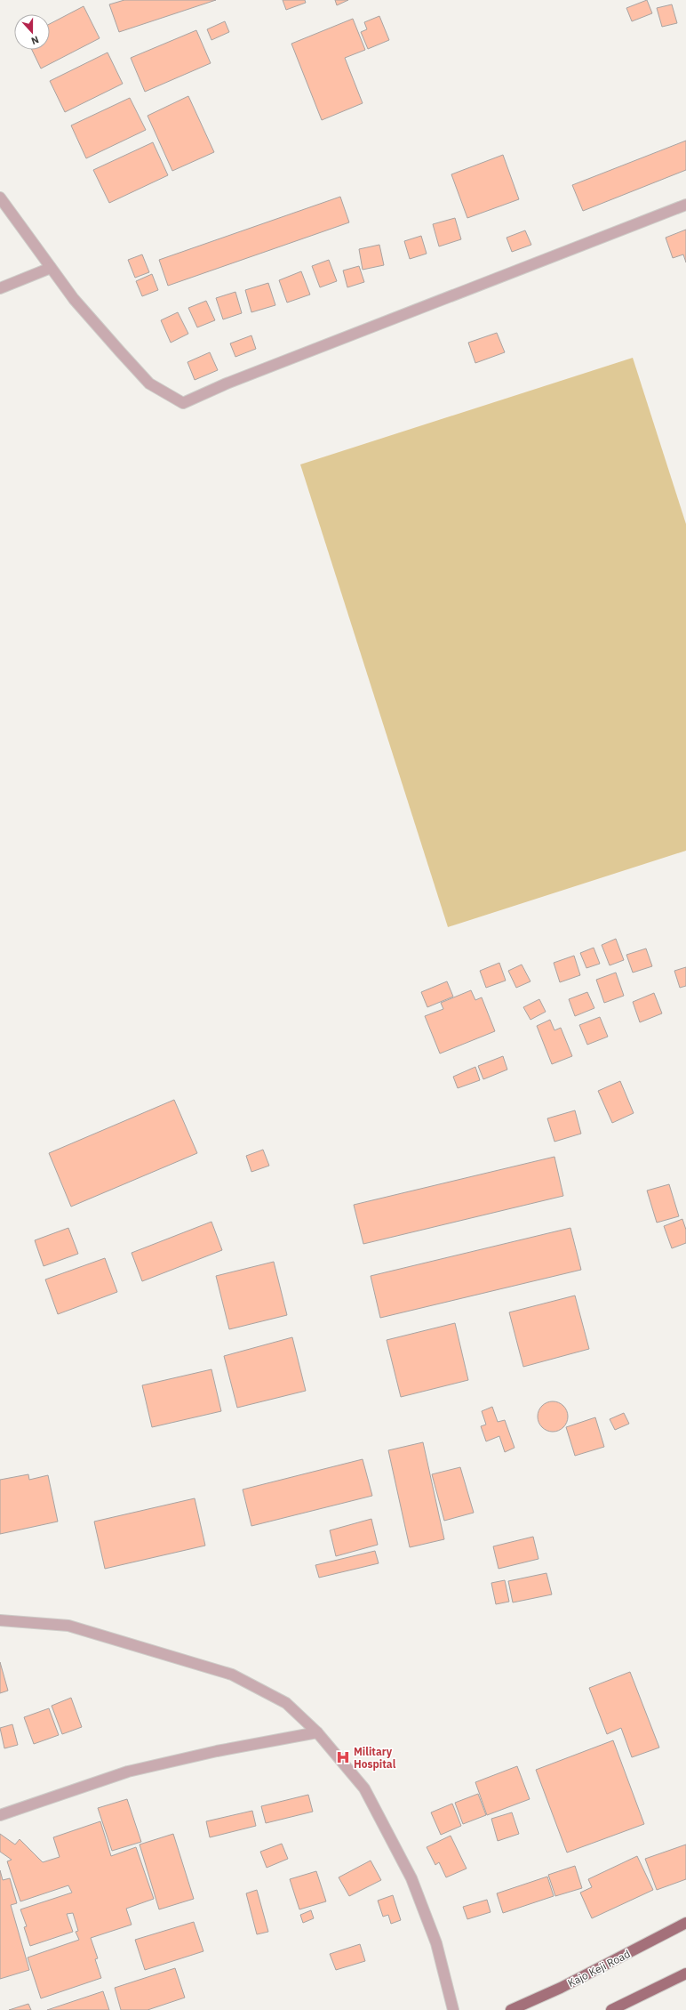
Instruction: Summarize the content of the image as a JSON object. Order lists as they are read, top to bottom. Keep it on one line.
{"streets":{"main road":["Kajo Keji Road"]},"places":{"hospital":["Military Hospital"]},"north":"bottom"}
